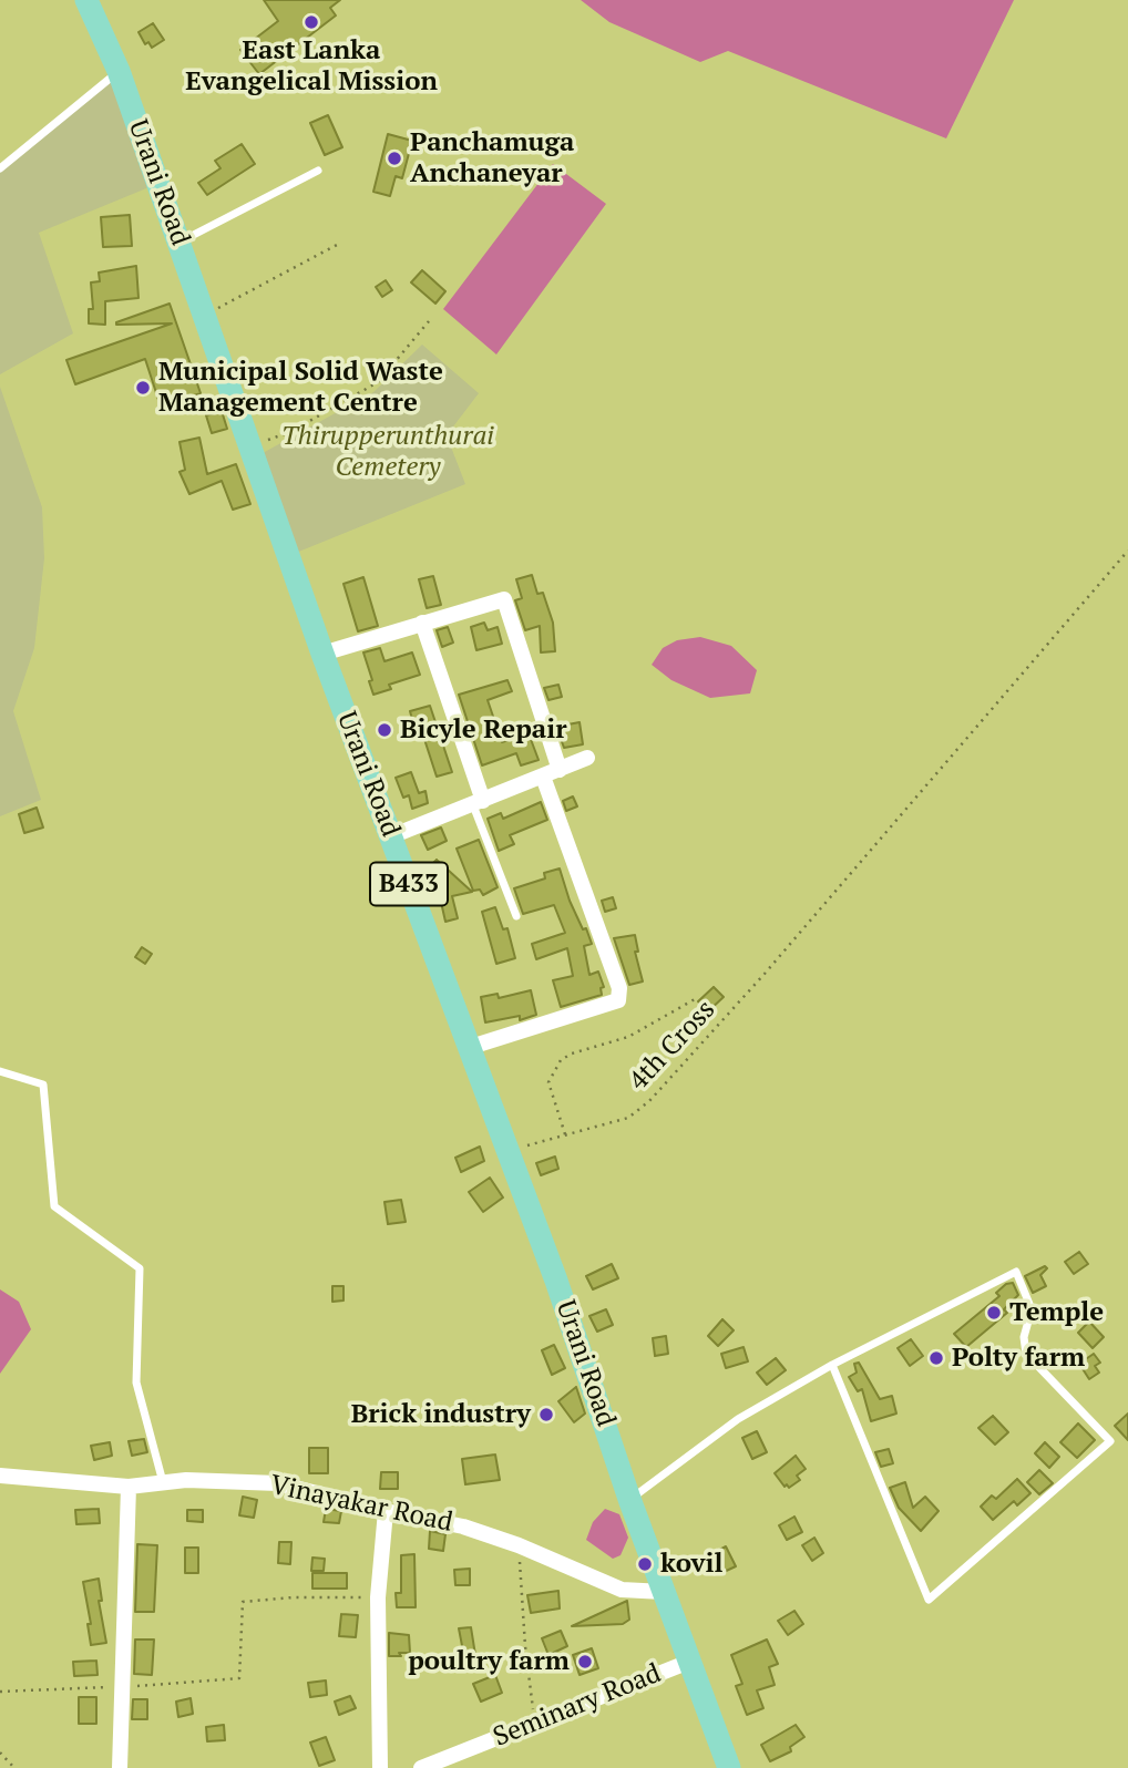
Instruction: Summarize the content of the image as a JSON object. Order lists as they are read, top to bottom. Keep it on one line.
{"streets":{"main road":["Urani Road","B433"],"street":["Vinayakar Road","Seminary Road"],"path":["4th Cross"]},"crossings":[["Urani Road","4th Cross"],["Urani Road","Vinayakar Road"],["Urani Road","Seminary Road"]],"parks":["Thirupperunthurai Cemetery"],"places":["East Lanka Evangelical Mission","Panchamuga Anchaneyar","Municipal Solid Waste Management Centre","Bicyle Repair","Temple","Polty farm","Brick industry","kovil","poultry farm"]}
